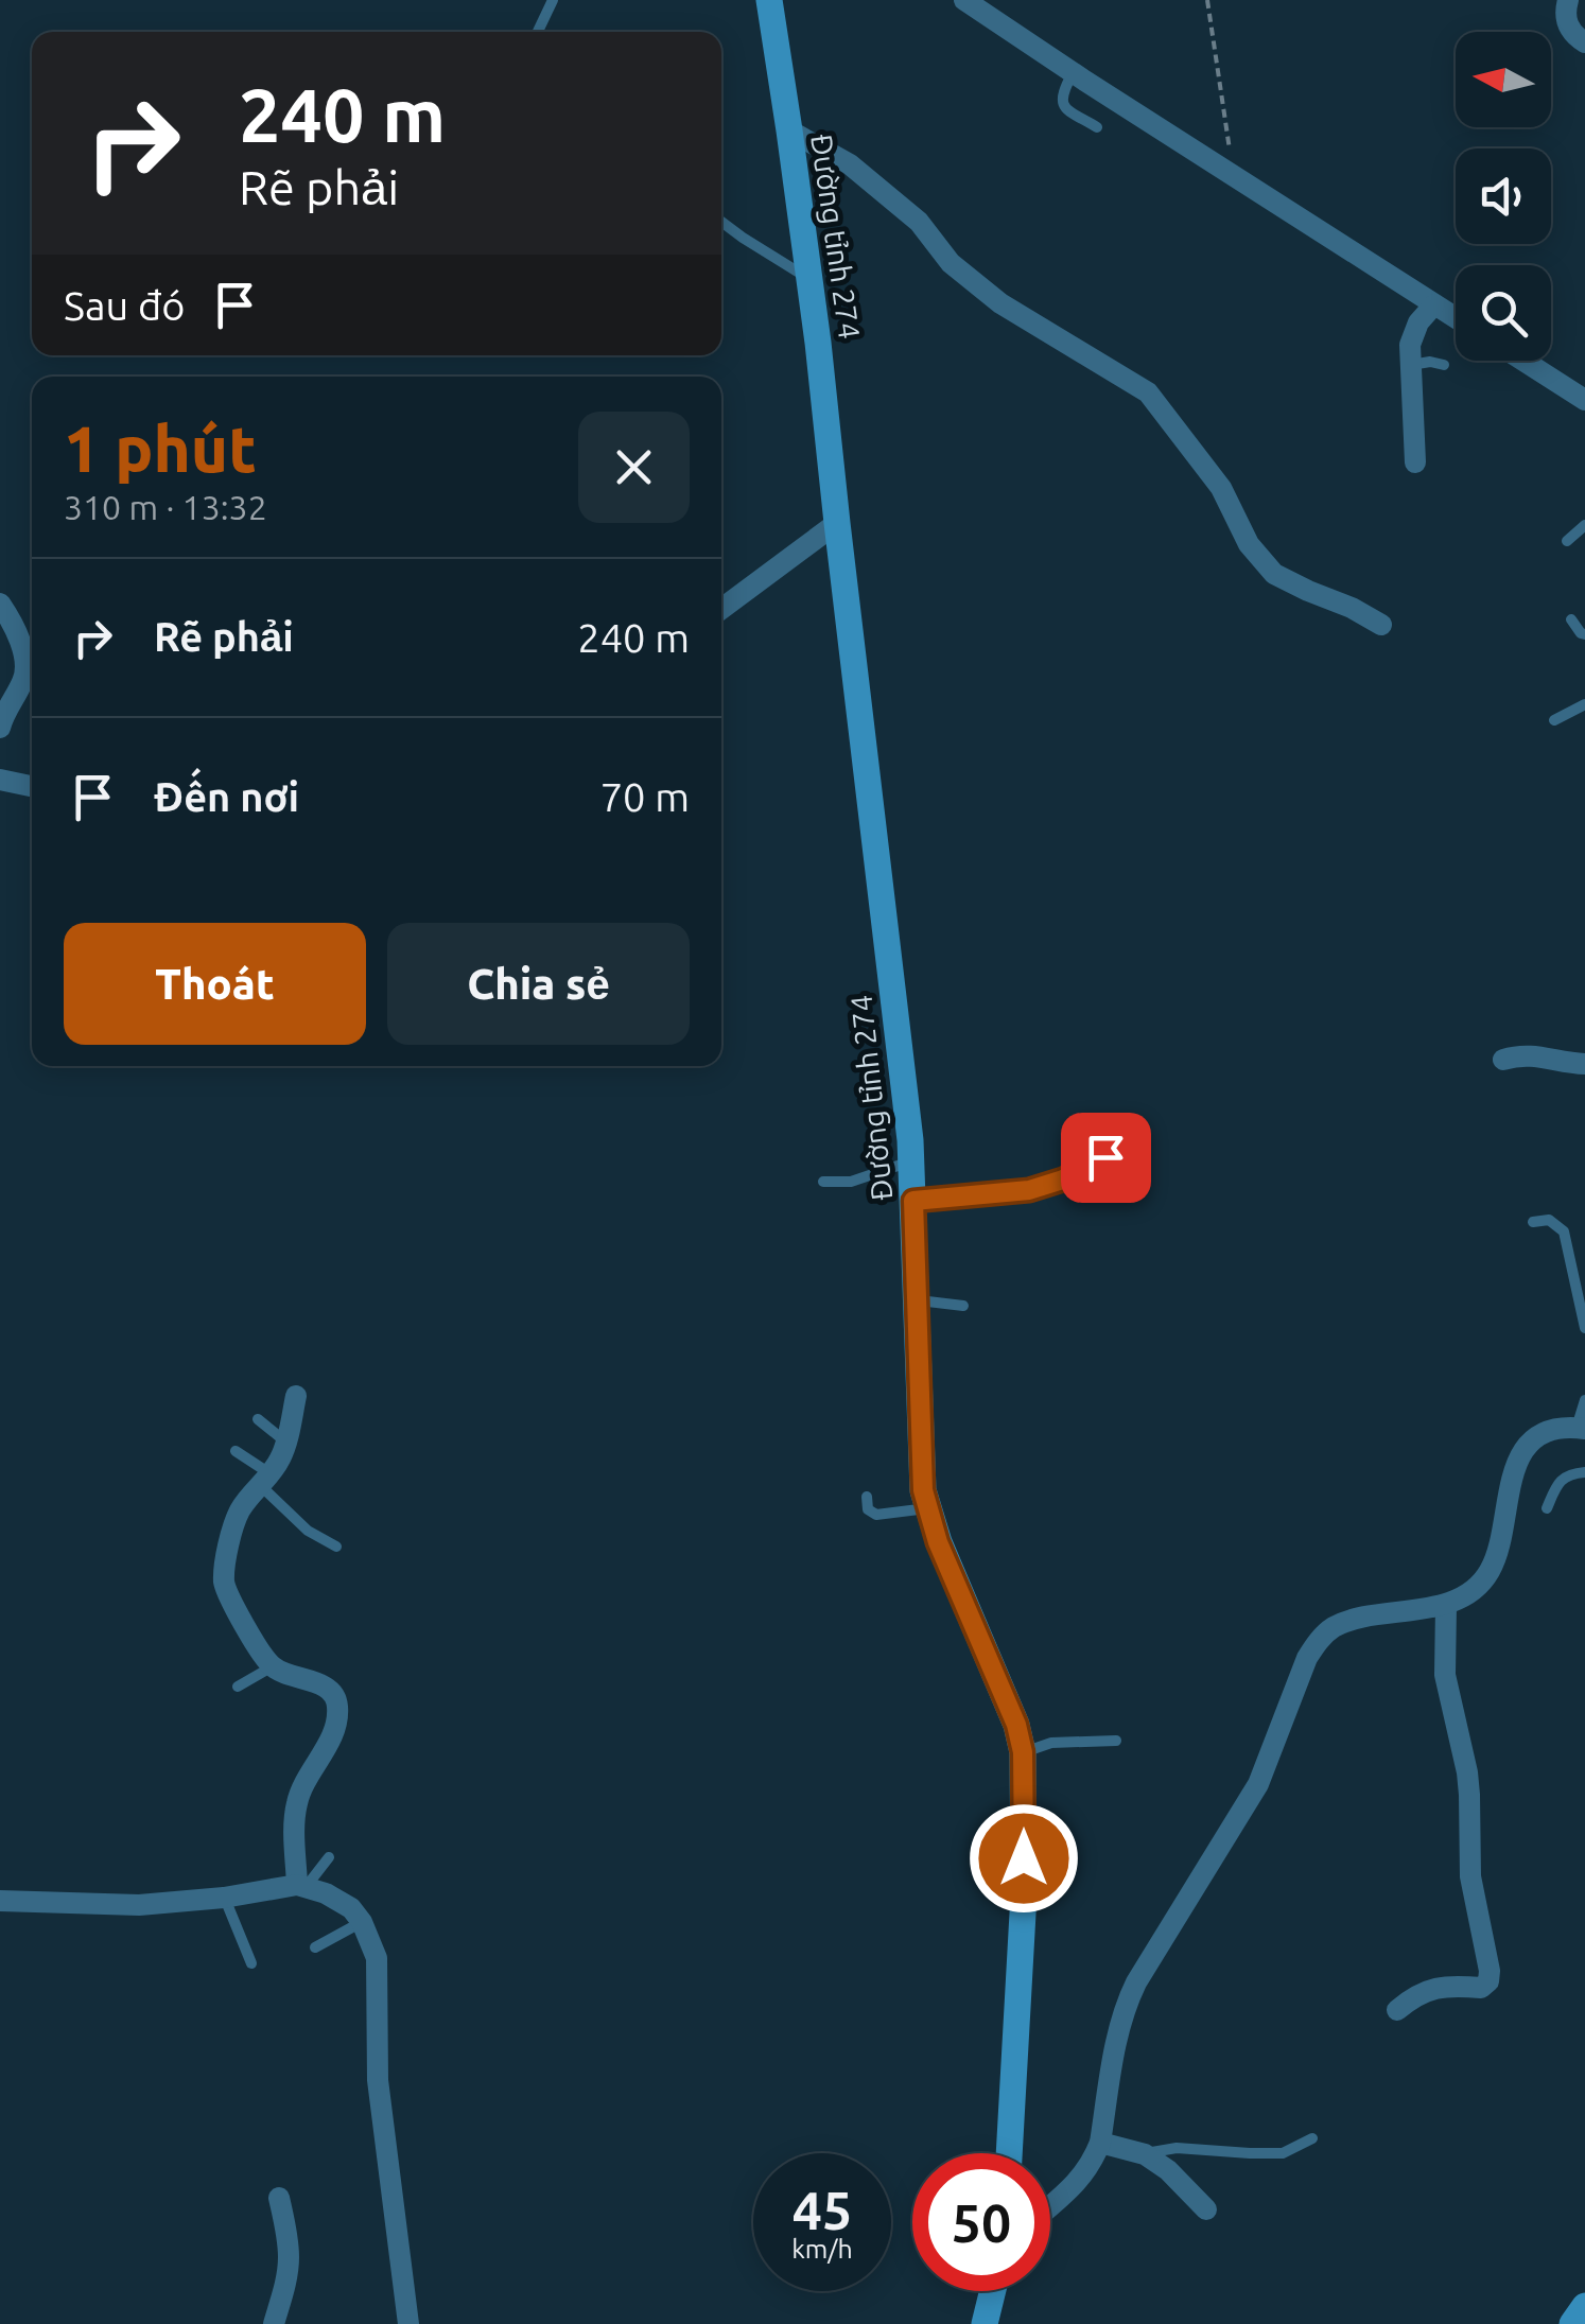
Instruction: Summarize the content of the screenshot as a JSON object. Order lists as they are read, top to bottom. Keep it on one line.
{"streets":{"main road":["Đường tỉnh 274"]},"north":"left","page":{"turn":["240 m","Rẽ phải"],"then":"Sau đó","heading":["1 phút","310 m · 13:32"],"list":[{"name":"Rẽ phải","value":"240 m"},{"name":"Đến nơi","value":"70 m"}],"buttons":["Thoát","Chia sẻ"],"speed":"45 km/h","limit":"50"}}
